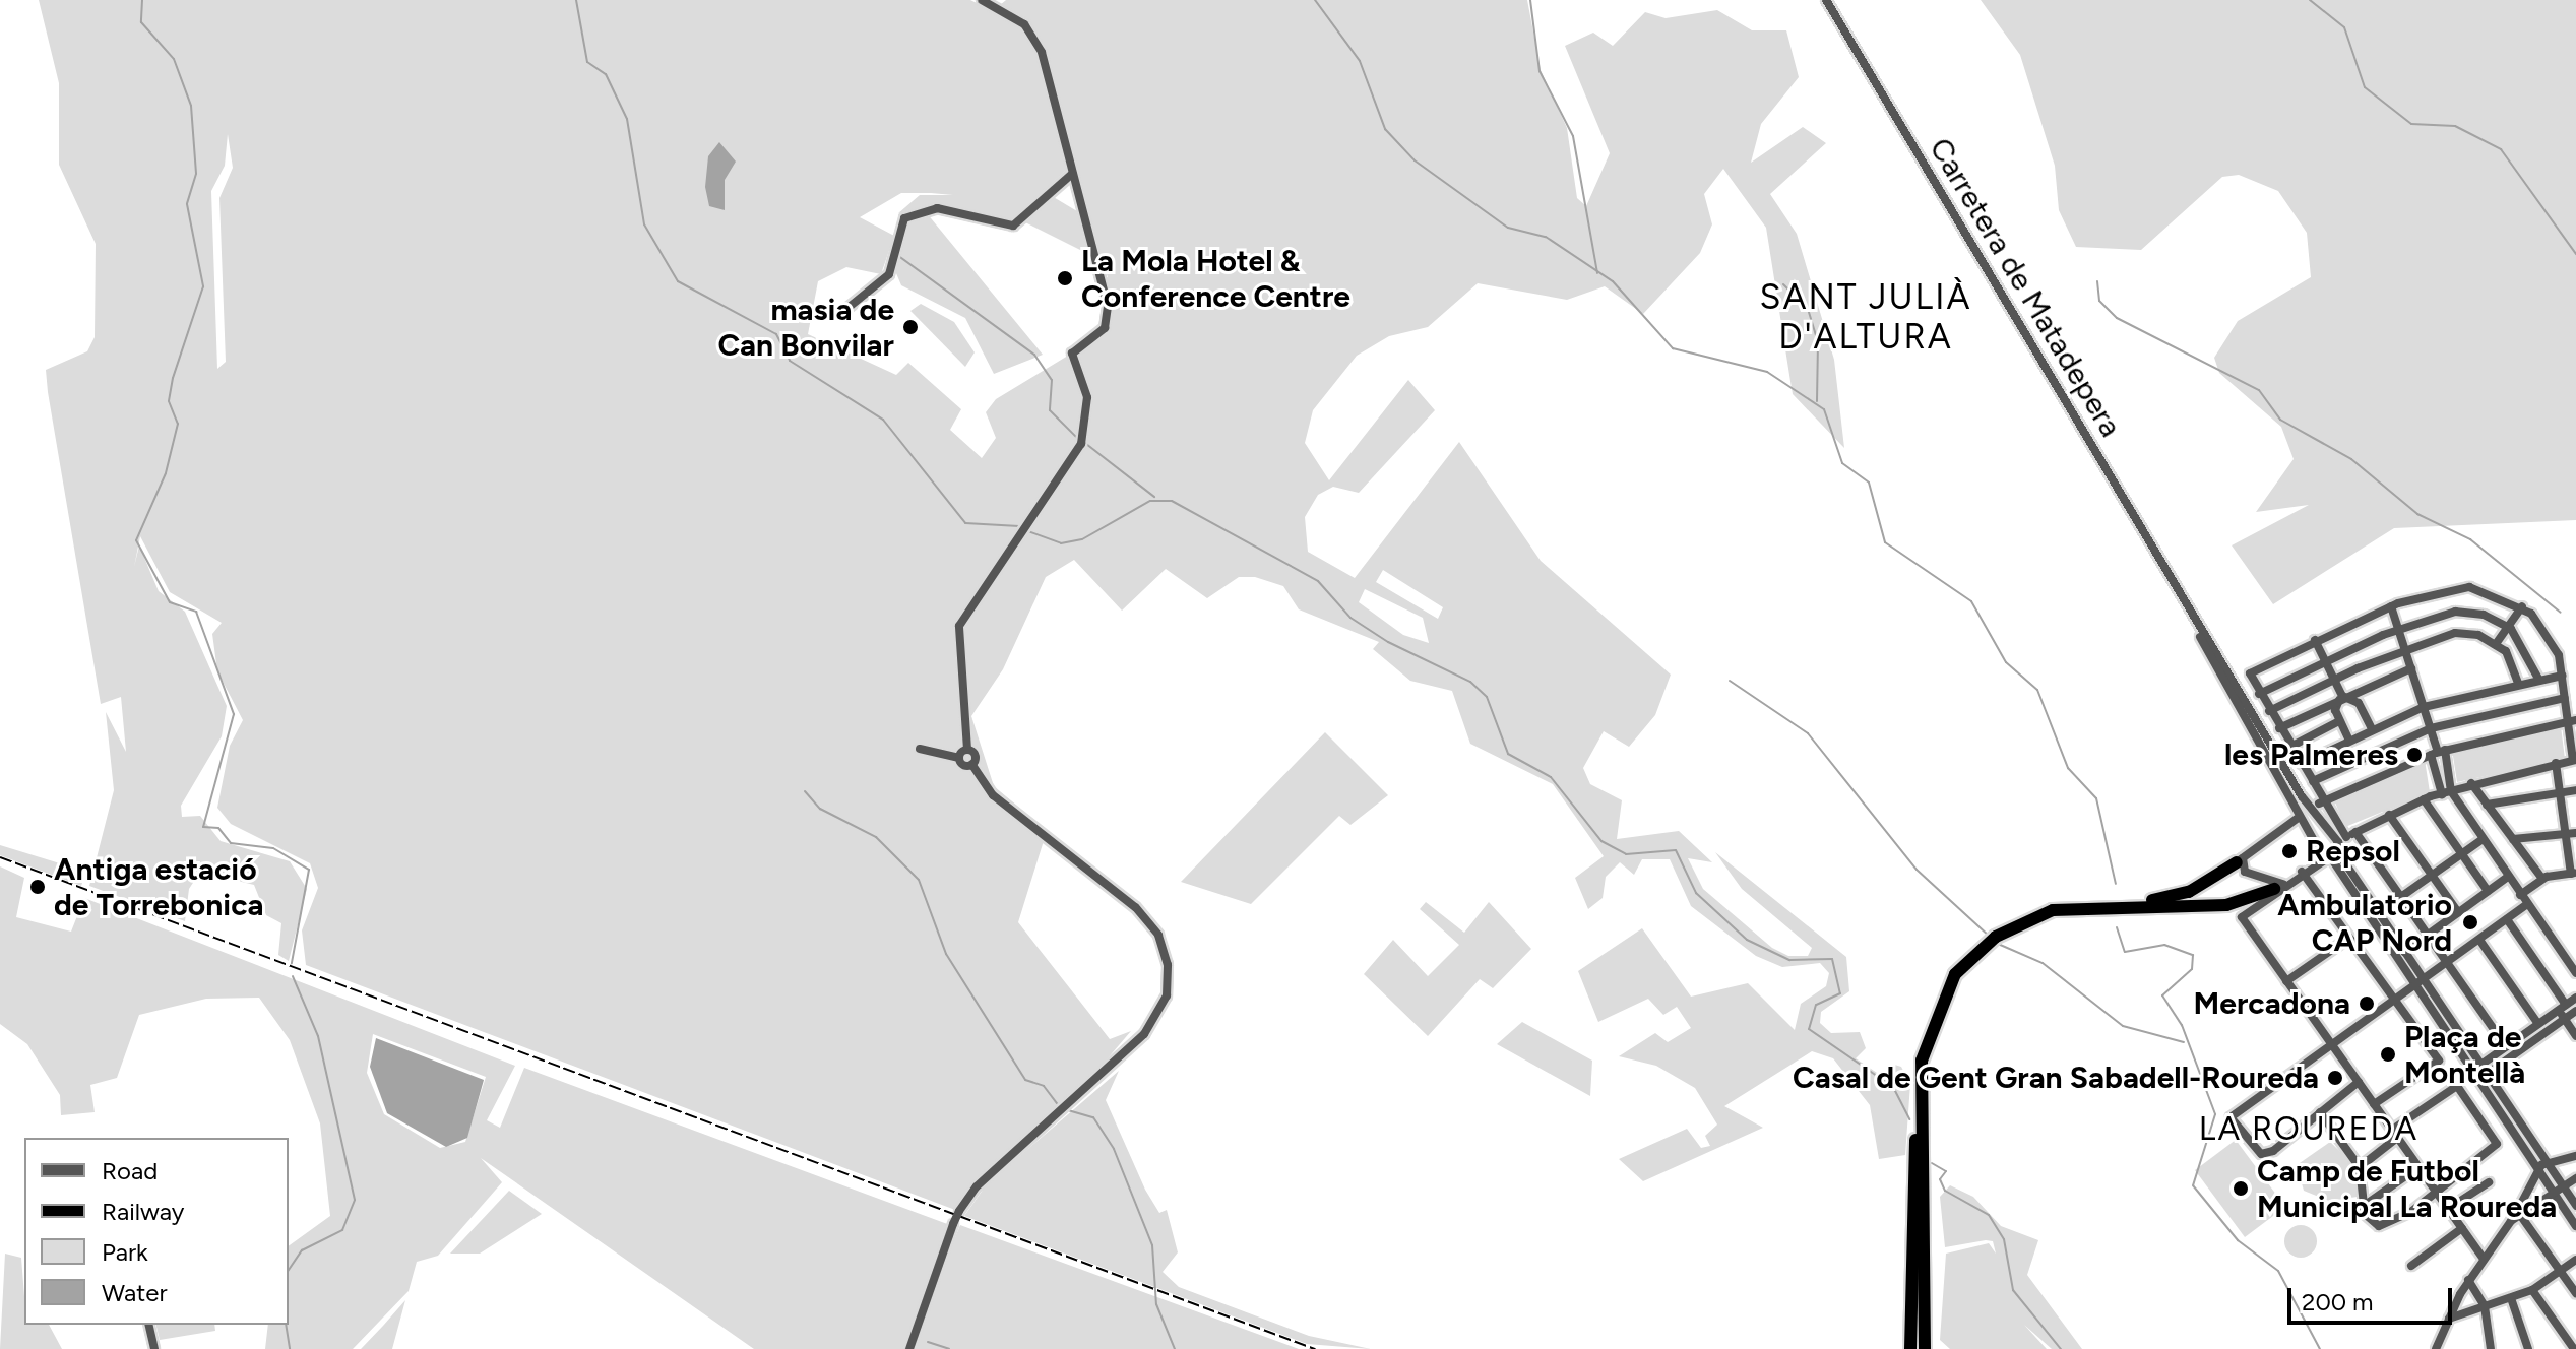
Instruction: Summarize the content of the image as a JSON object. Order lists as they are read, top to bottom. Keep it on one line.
{"streets":{"street":["Carretera de Matadepera"]},"districts":["SANT JULIÀ D'ALTURA","LA ROUREDA"],"places":["La Mola Hotel & Conference Centre","masia de Can Bonvilar","les Palmeres","Repsol","Antiga estació de Torrebonica","Ambulatorio CAP Nord","Mercadona","Plaça de Montellà","Casal de Gent Gran Sabadell-Roureda","Camp de Futbol Municipal La Roureda"],"legend":["Road","Railway","Park","Water"],"scale_bar":"200 m"}
